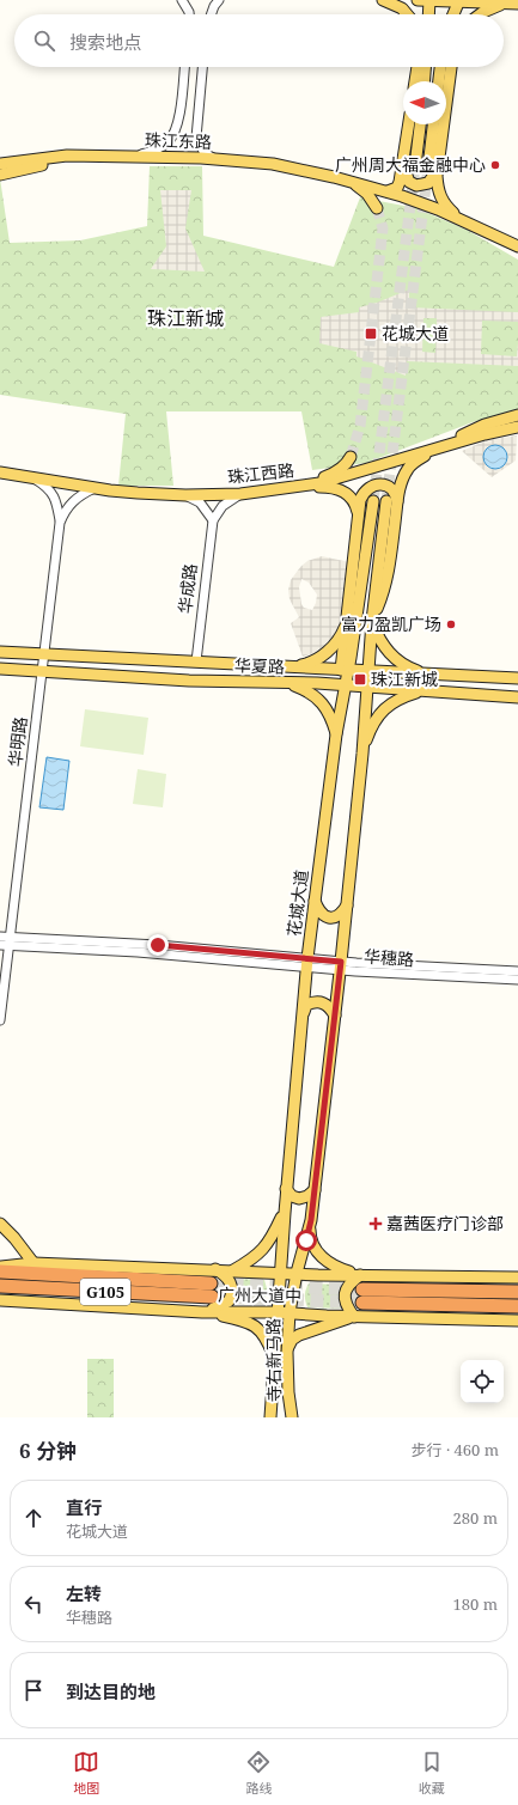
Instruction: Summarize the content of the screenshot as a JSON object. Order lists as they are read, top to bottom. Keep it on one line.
{"streets":{"highway":["G105","广州大道中"],"main road":["珠江东路","珠江西路","华夏路","花城大道","寺右新马路"],"street":["华成路","华明路","华穗路"]},"crossings":[["华成路","华夏路"],["华夏路","华明路"],["华夏路","花城大道"],["华明路","华穗路"],["花城大道","华穗路"],["花城大道","广州大道中"],["花城大道","寺右新马路"],["广州大道中","寺右新马路"]],"districts":["珠江新城"],"places":{"other":["广州周大福金融中心","富力盈凯广场"],"transit":["花城大道","珠江新城"],"health":["嘉茜医疗门诊部"]},"north":"left","page":{"search":"搜索地点","heading":["6 分钟","步行 · 460 m"],"list":[["直行","花城大道","280 m"],["左转","华穗路","180 m"],"到达目的地"],"nav":["地图","路线","收藏"]}}
